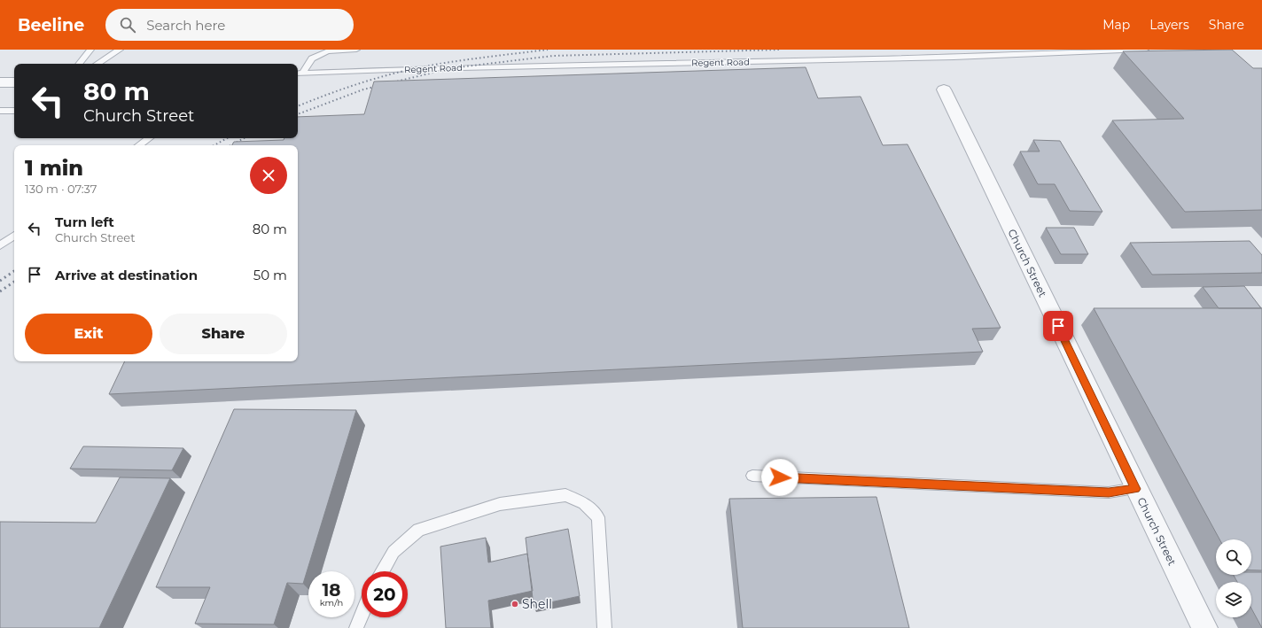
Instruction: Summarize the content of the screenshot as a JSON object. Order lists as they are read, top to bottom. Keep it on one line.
{"streets":{"street":["Church Street"],"lane":["Regent Road"]},"places":["Shell"],"page":{"header":"Beeline","search":"Search here","nav":["Map","Layers","Share"],"turn":["80 m","Church Street"],"heading":["1 min","130 m · 07:37"],"list":[{"name":"Turn left","note":"Church Street","value":"80 m"},{"name":"Arrive at destination","value":"50 m"}],"buttons":["Exit","Share"],"speed":"18 km/h","limit":"20"}}
